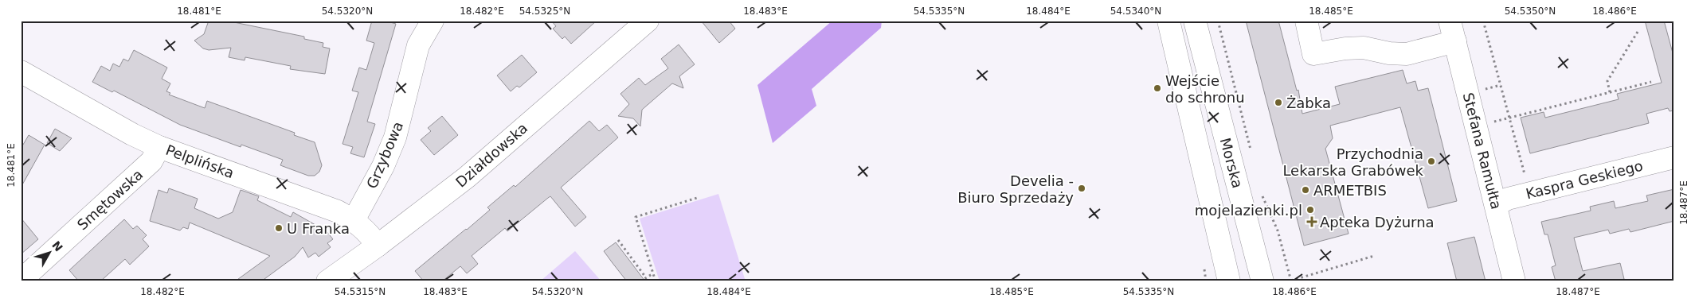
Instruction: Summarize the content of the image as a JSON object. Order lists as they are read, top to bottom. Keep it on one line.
{"streets":{"street":["Stefana Ramułta","Grzybowa","Działdowska","Pelplińska","Morska","Kaspra Geskiego","Smętowska"]},"crossings":[["Stefana Ramułta","Kaspra Geskiego"],["Grzybowa","Pelplińska"],["Działdowska","Pelplińska"],["Pelplińska","Smętowska"]],"places":{"other":["Wejście do schronu","Żabka","Przychodnia Lekarska Grabówek","Develia - Biuro Sprzedaży","ARMETBIS","mojelazienki.pl","U Franka"],"health":["Apteka Dyżurna"]},"north":"top right","coordinates":["18.481°E","54.5320°N","18.482°E","54.5325°N","18.483°E","54.5335°N","18.484°E","54.5340°N","18.485°E","54.5350°N","18.486°E","18.487°E","54.5315°N"]}
